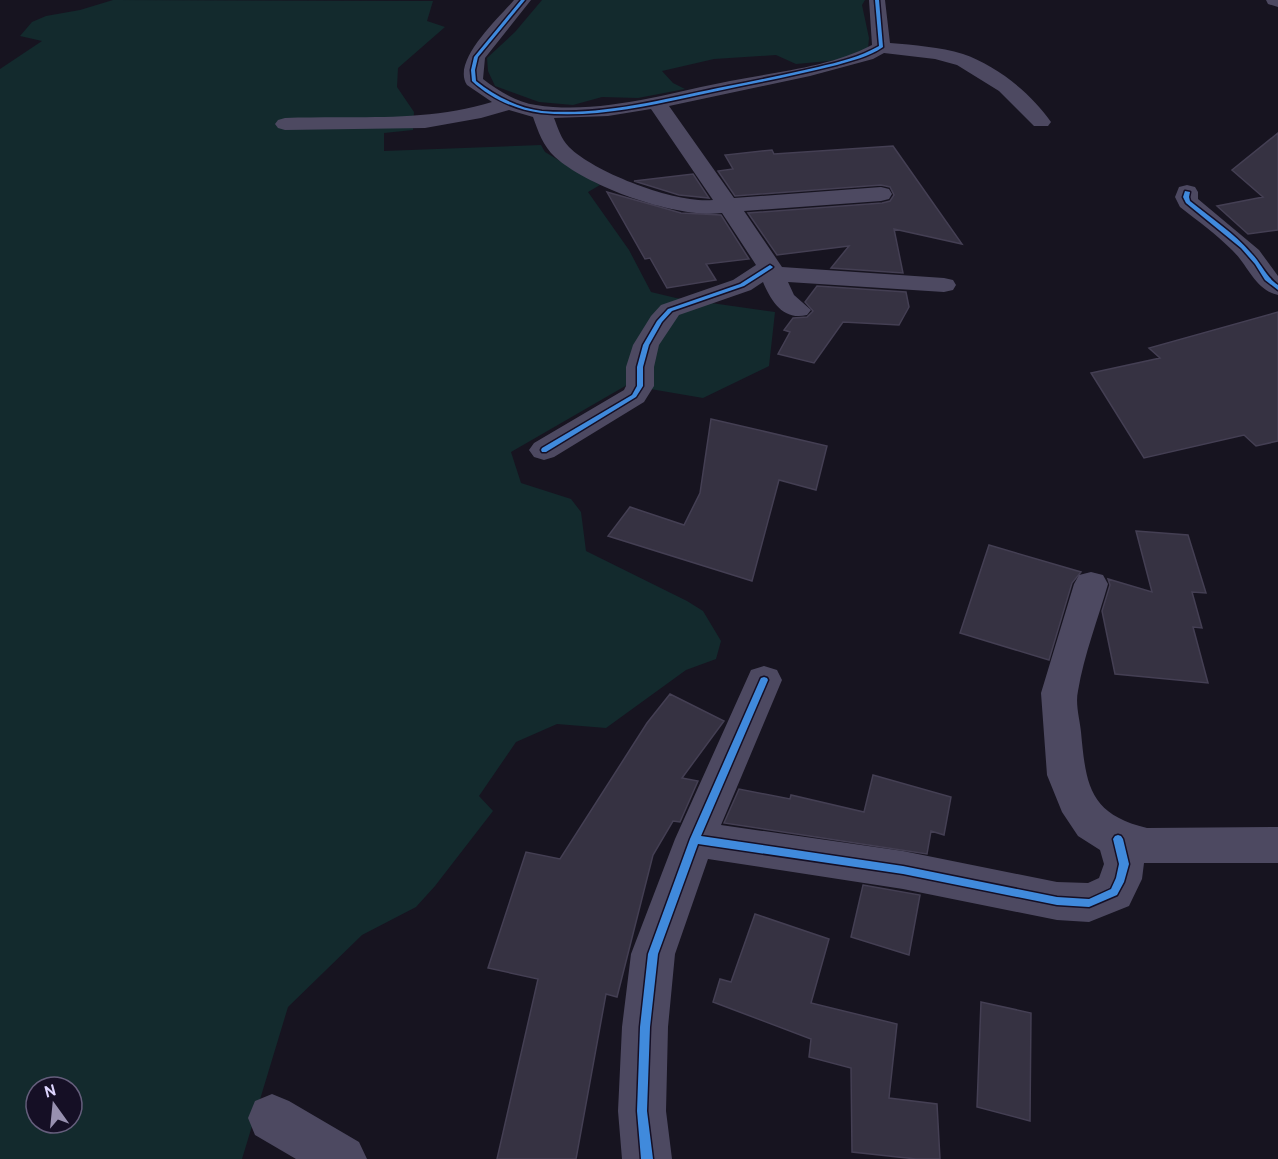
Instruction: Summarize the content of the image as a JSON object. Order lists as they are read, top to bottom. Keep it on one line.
{"north":"top"}
